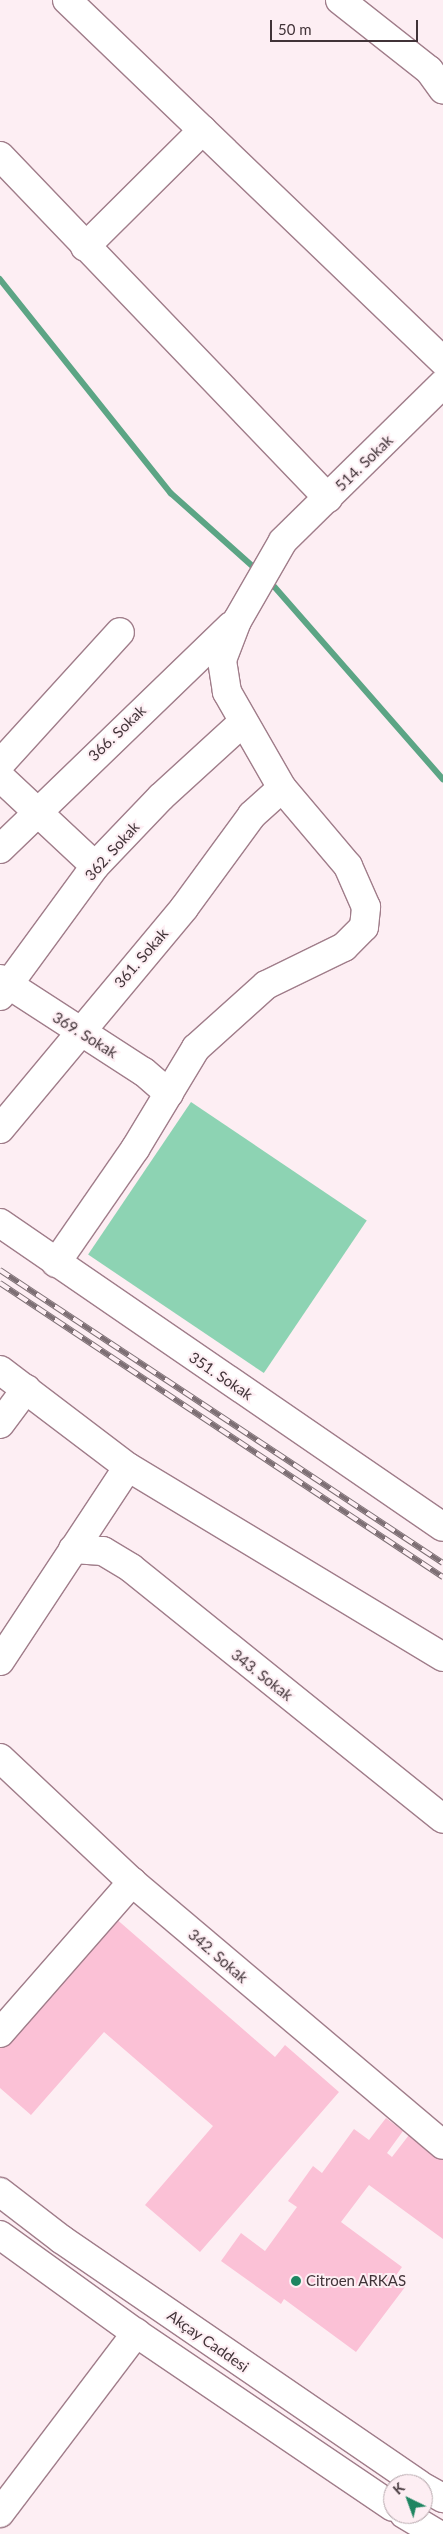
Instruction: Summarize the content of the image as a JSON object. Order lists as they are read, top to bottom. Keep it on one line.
{"streets":{"main road":["514. Sokak","366. Sokak","362. Sokak","361. Sokak","369. Sokak","351. Sokak","343. Sokak","342. Sokak","Akçay Caddesi"]},"crossings":[["514. Sokak","366. Sokak"],["362. Sokak","369. Sokak"],["361. Sokak","369. Sokak"]],"places":["Citroen ARKAS"],"scale_bar":"50 m","north":"top left"}
